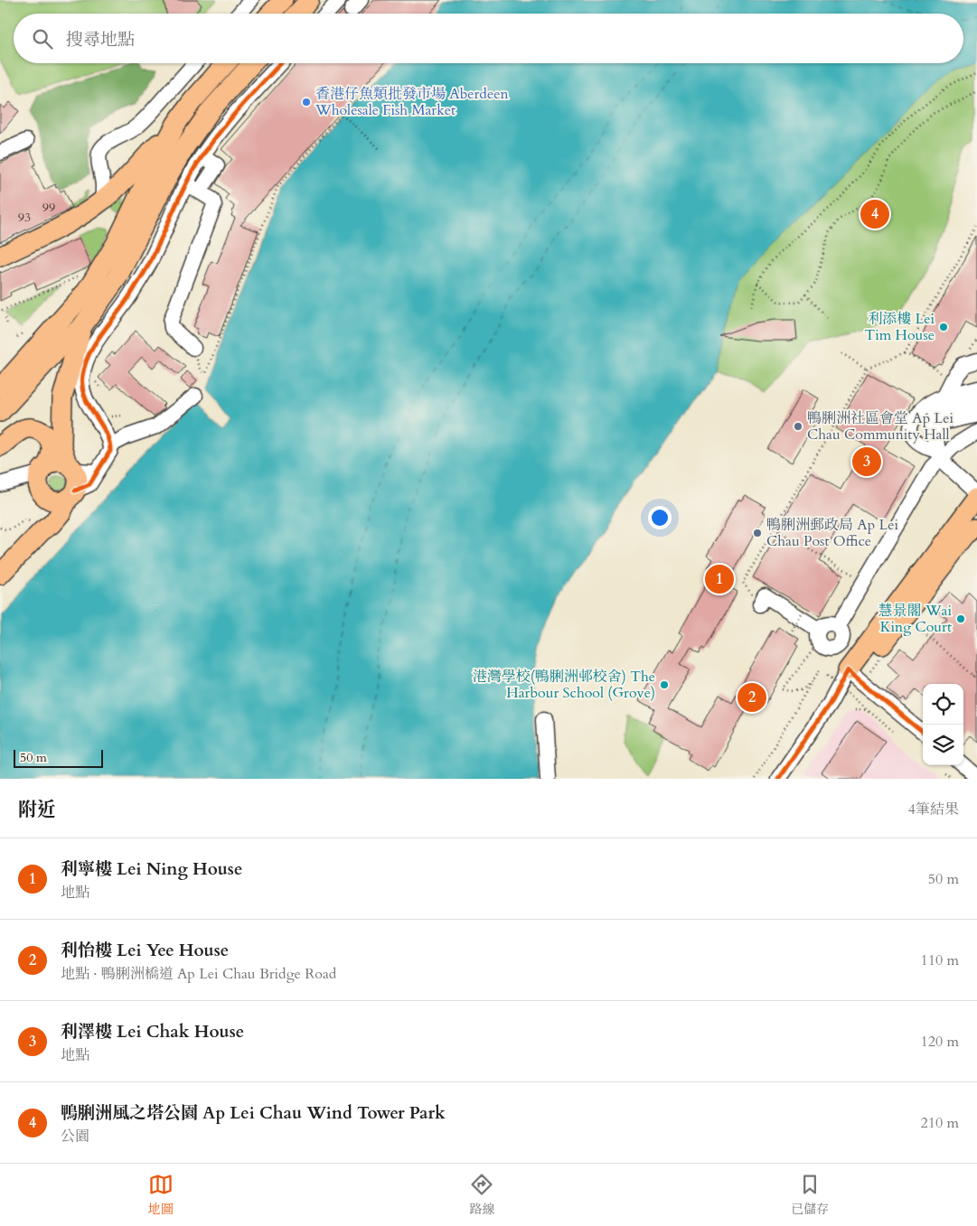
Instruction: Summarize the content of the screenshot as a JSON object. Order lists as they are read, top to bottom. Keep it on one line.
{"places":["香港仔魚類批發市場 Aberdeen Wholesale Fish Market","利添樓 Lei Tim House","鴨脷洲社區會堂 Ap Lei Chau Community Hall","鴨脷洲郵政局 Ap Lei Chau Post Office","慧景閣 Wai King Court","港灣學校(鴨脷洲邨校舍) The Harbour School (Grove)"],"house_numbers":["99","93"],"scale_bar":"50 m","page":{"search":"搜尋地點","pins":["4","3","1","2"],"scale":"50 m","heading":["附近","4筆結果"],"list":[{"mark":"1","name":"利寧樓 Lei Ning House","note":"地點","value":"50 m"},{"mark":"2","name":"利怡樓 Lei Yee House","note":"地點 · 鴨脷洲橋道 Ap Lei Chau Bridge Road","value":"110 m"},{"mark":"3","name":"利澤樓 Lei Chak House","note":"地點","value":"120 m"},{"mark":"4","name":"鴨脷洲風之塔公園 Ap Lei Chau Wind Tower Park","note":"公園","value":"210 m"}],"nav":["地圖","路線","已儲存"]}}
